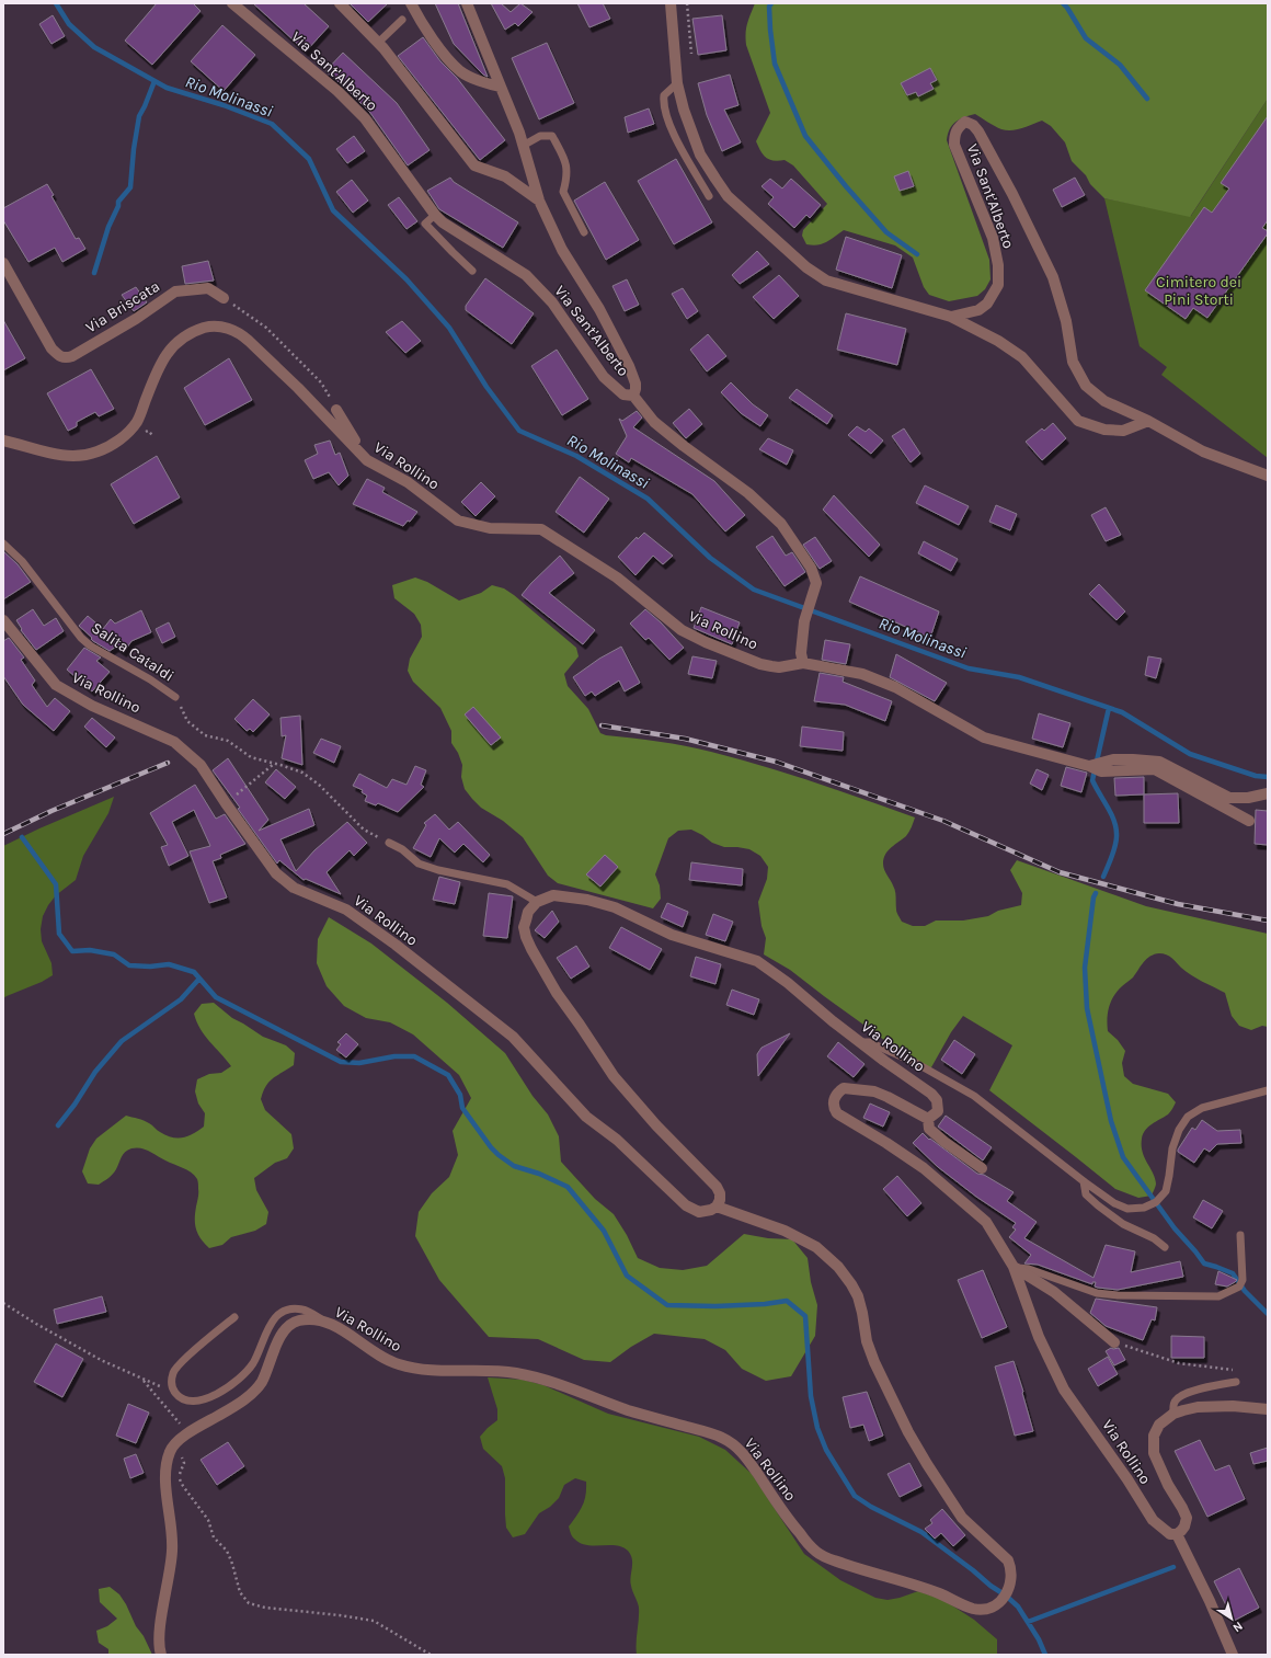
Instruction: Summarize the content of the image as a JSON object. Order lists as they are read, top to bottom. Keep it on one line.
{"streets":{"street":["Via Sant'Alberto","Via Briscata","Via Rollino"],"lane":["Salita Cataldi"]},"water":["Rio Molinassi"],"parks":["Cimitero dei Pini Storti"],"north":"bottom right"}
